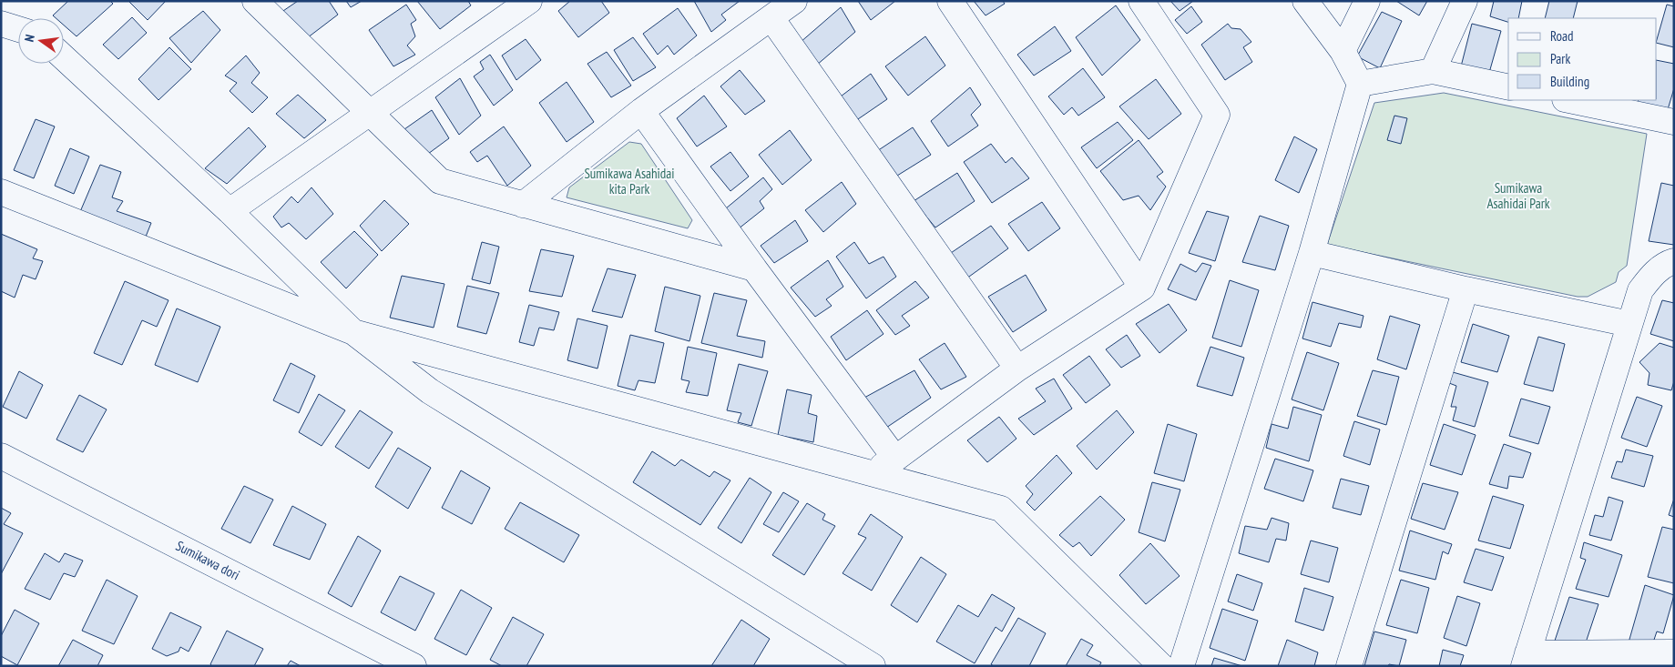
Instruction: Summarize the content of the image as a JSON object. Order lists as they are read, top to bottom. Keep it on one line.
{"streets":{"street":["Sumikawa dori"]},"parks":["Sumikawa Asahidai kita Park","Sumikawa Asahidai Park"],"legend":["Road","Park","Building"],"north":"left"}
